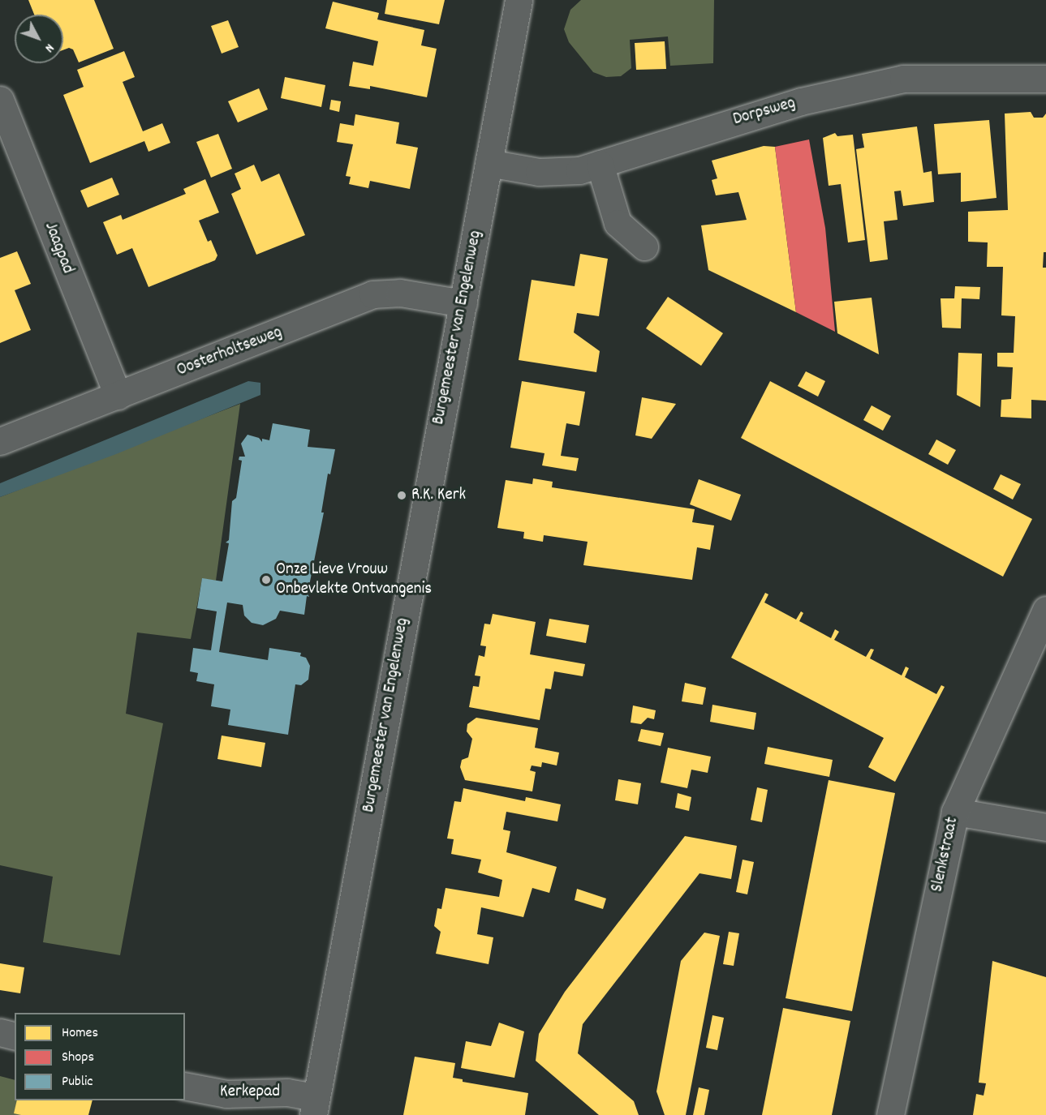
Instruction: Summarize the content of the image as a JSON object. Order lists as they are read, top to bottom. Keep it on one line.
{"streets":{"street":["Dorpsweg","Jaagpad","Burgemeester van Engelenweg","Oosterholtseweg","Slenkstraat","Kerkepad"]},"crossings":[["Dorpsweg","Burgemeester van Engelenweg"],["Jaagpad","Oosterholtseweg"],["Burgemeester van Engelenweg","Oosterholtseweg"],["Burgemeester van Engelenweg","Kerkepad"]],"places":["R.K. Kerk","Onze Lieve Vrouw Onbevlekte Ontvangenis"],"legend":["Homes","Shops","Public"],"north":"bottom right"}
